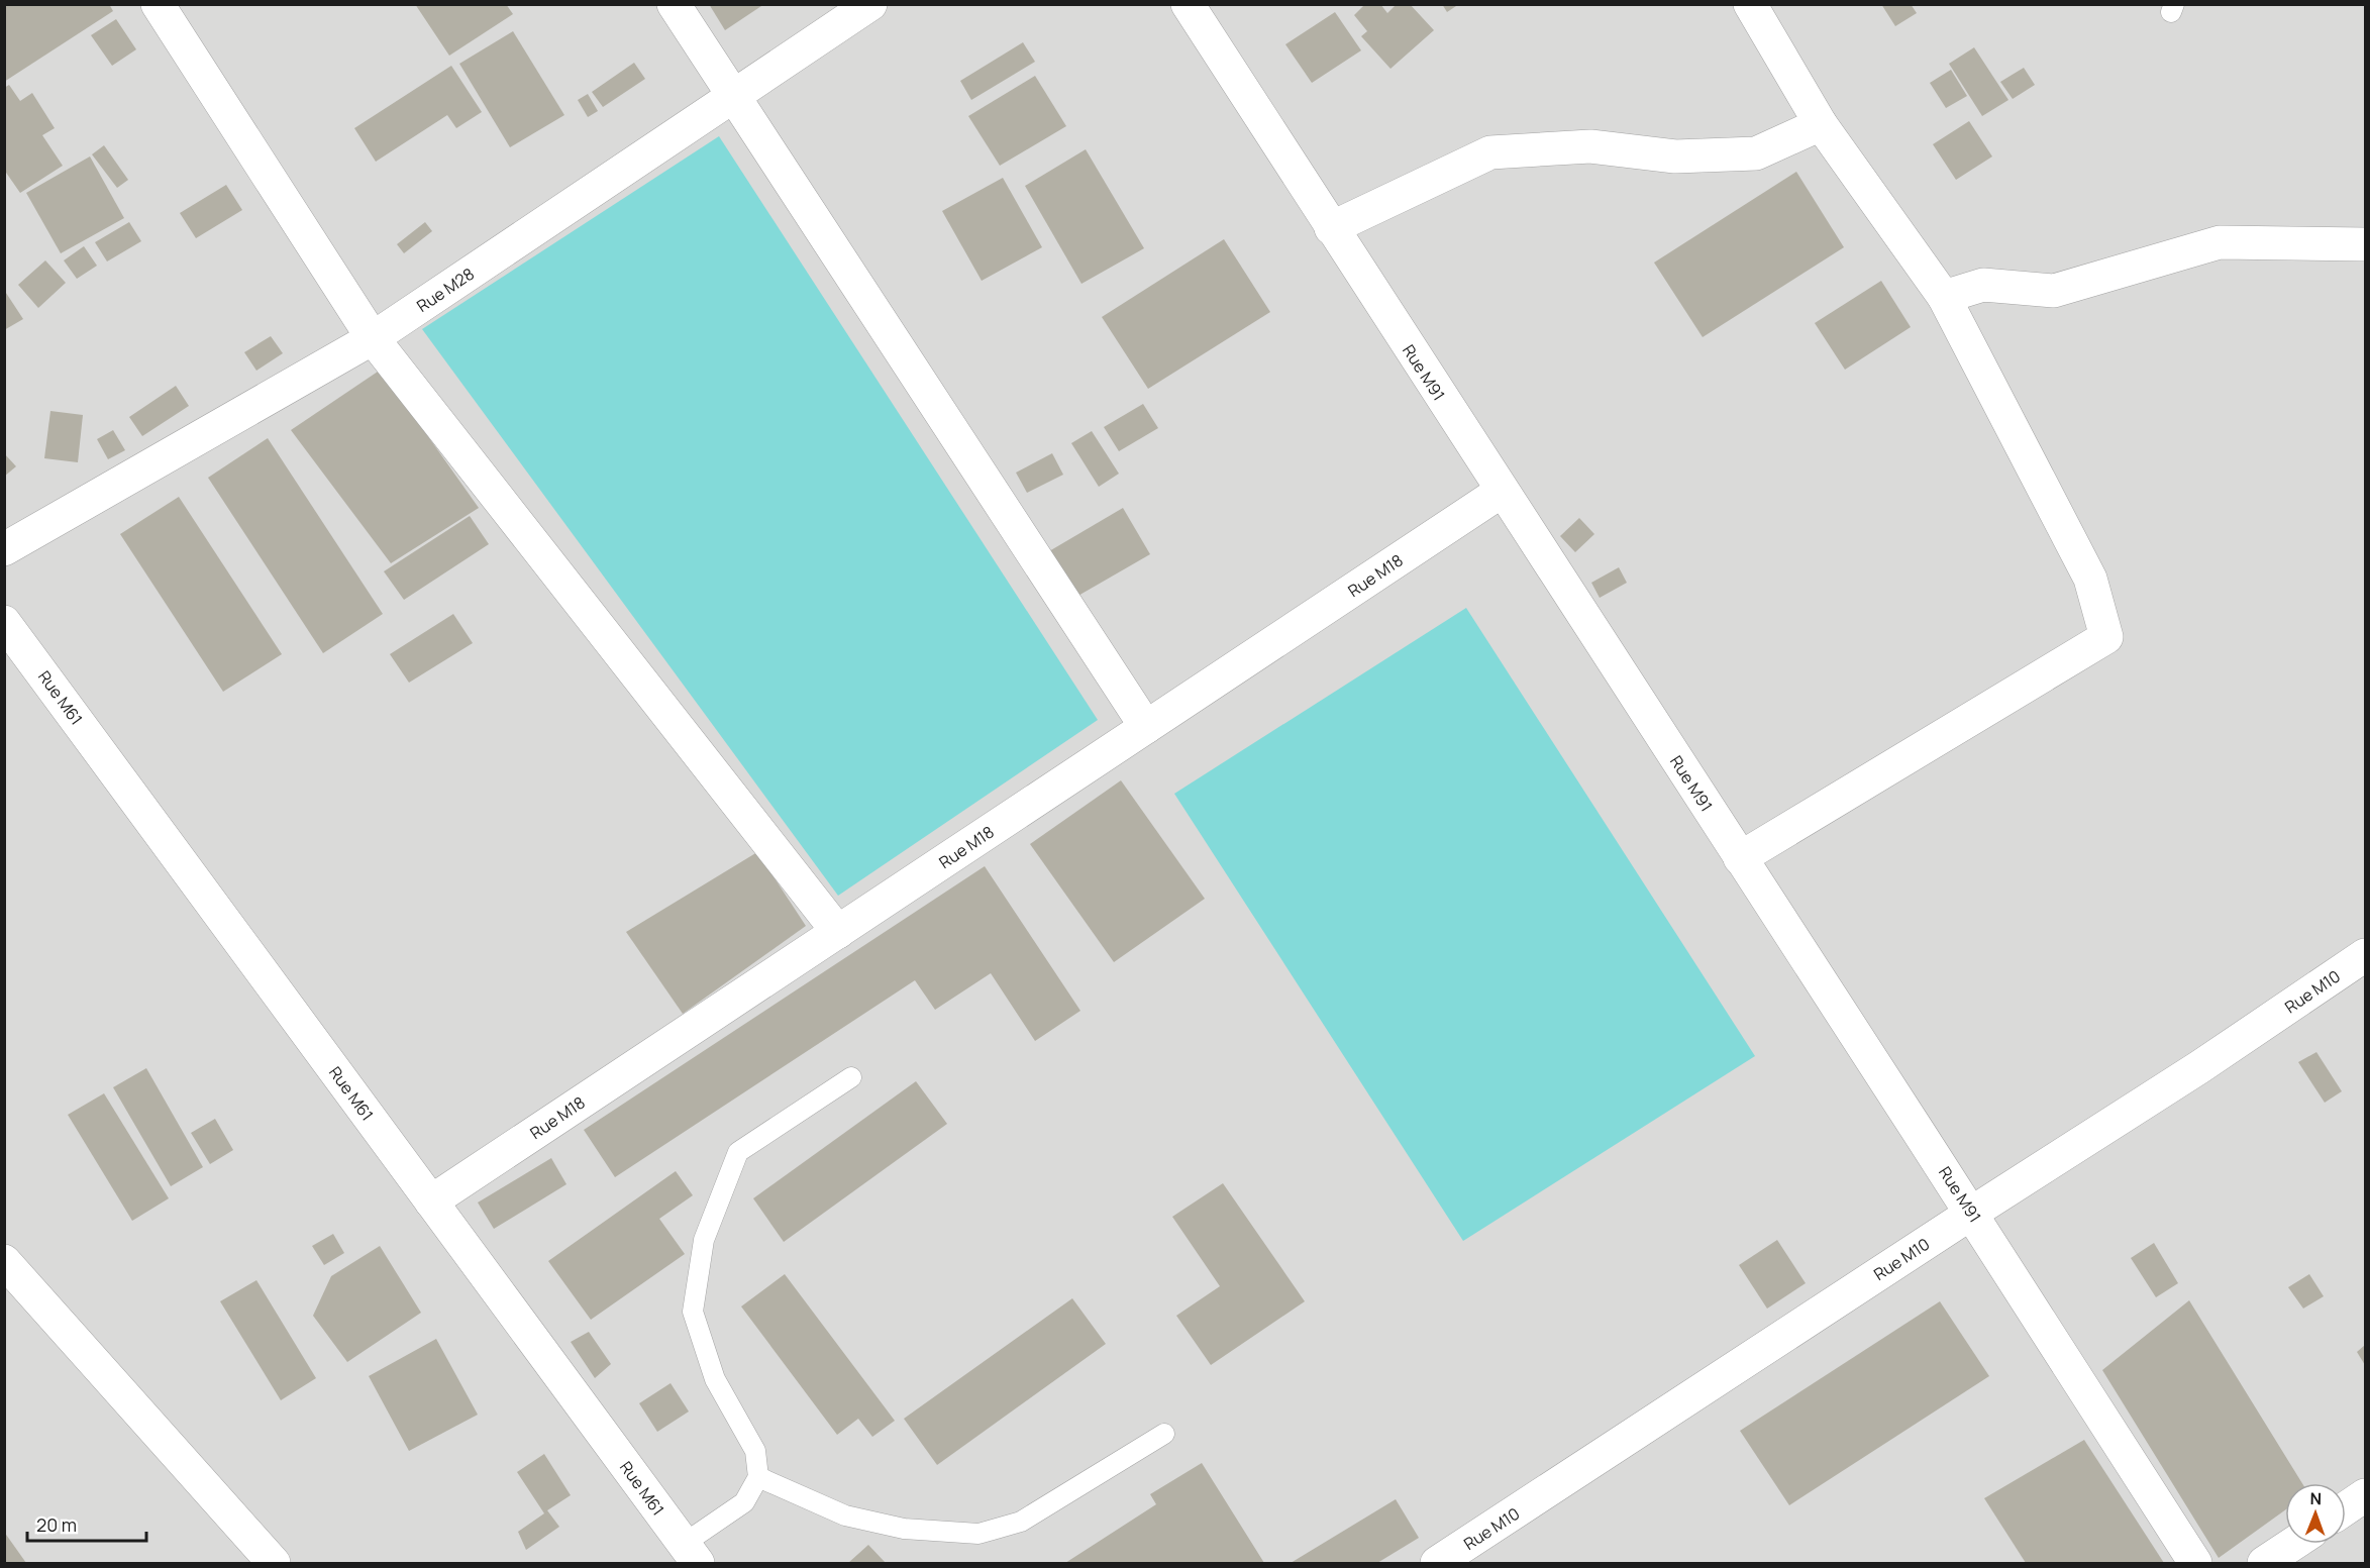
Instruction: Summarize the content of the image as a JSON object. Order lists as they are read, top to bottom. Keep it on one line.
{"streets":{"street":["Rue M28","Rue M91","Rue M18","Rue M61","Rue M10"]},"crossings":[["Rue M91","Rue M18"],["Rue M91","Rue M10"],["Rue M18","Rue M61"]],"scale_bar":"20 m","north":"top"}
